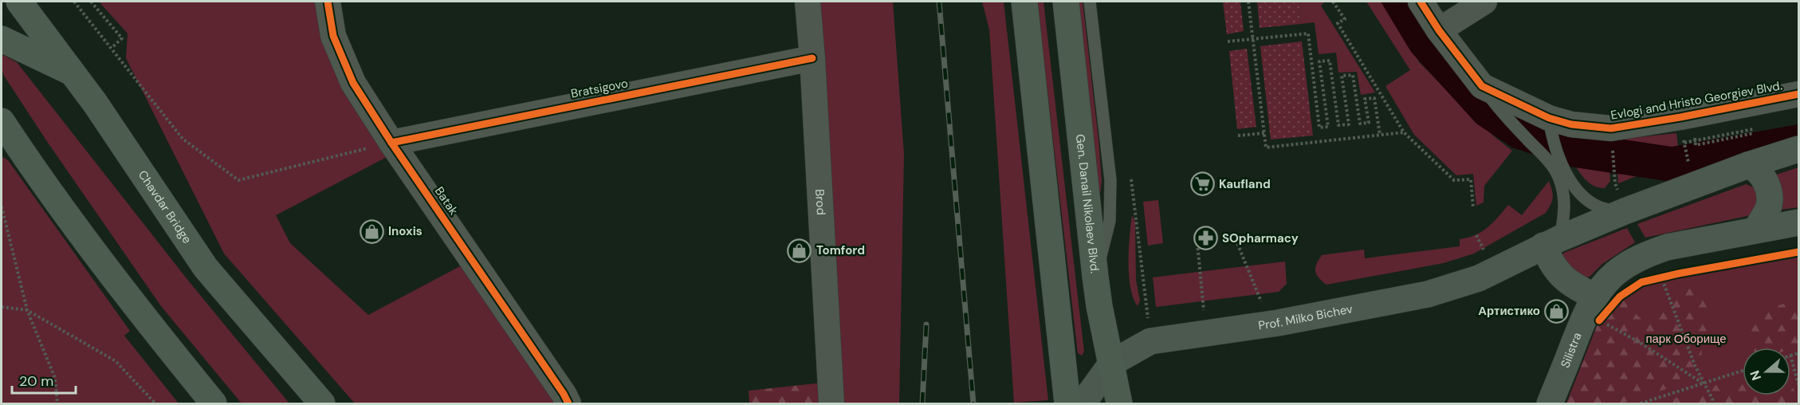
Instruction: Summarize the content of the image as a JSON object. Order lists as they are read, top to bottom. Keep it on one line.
{"streets":{"main road":["Gen. Danail Nikolaev Blvd.","Chavdar Bridge","Prof. Milko Bichev","Silistra"],"street":["Bratsigovo","Evlogi and Hristo Georgiev Blvd.","Batak","Brod"]},"crossings":[["Bratsigovo","Batak"],["Bratsigovo","Brod"],["Gen. Danail Nikolaev Blvd.","Prof. Milko Bichev"]],"parks":["парк Оборище"],"places":{"supermarket":["Kaufland"],"shop":["Inoxis","Tomford","Артистико"],"pharmacy":["SOpharmacy"]},"scale_bar":"20 m","north":"left"}
